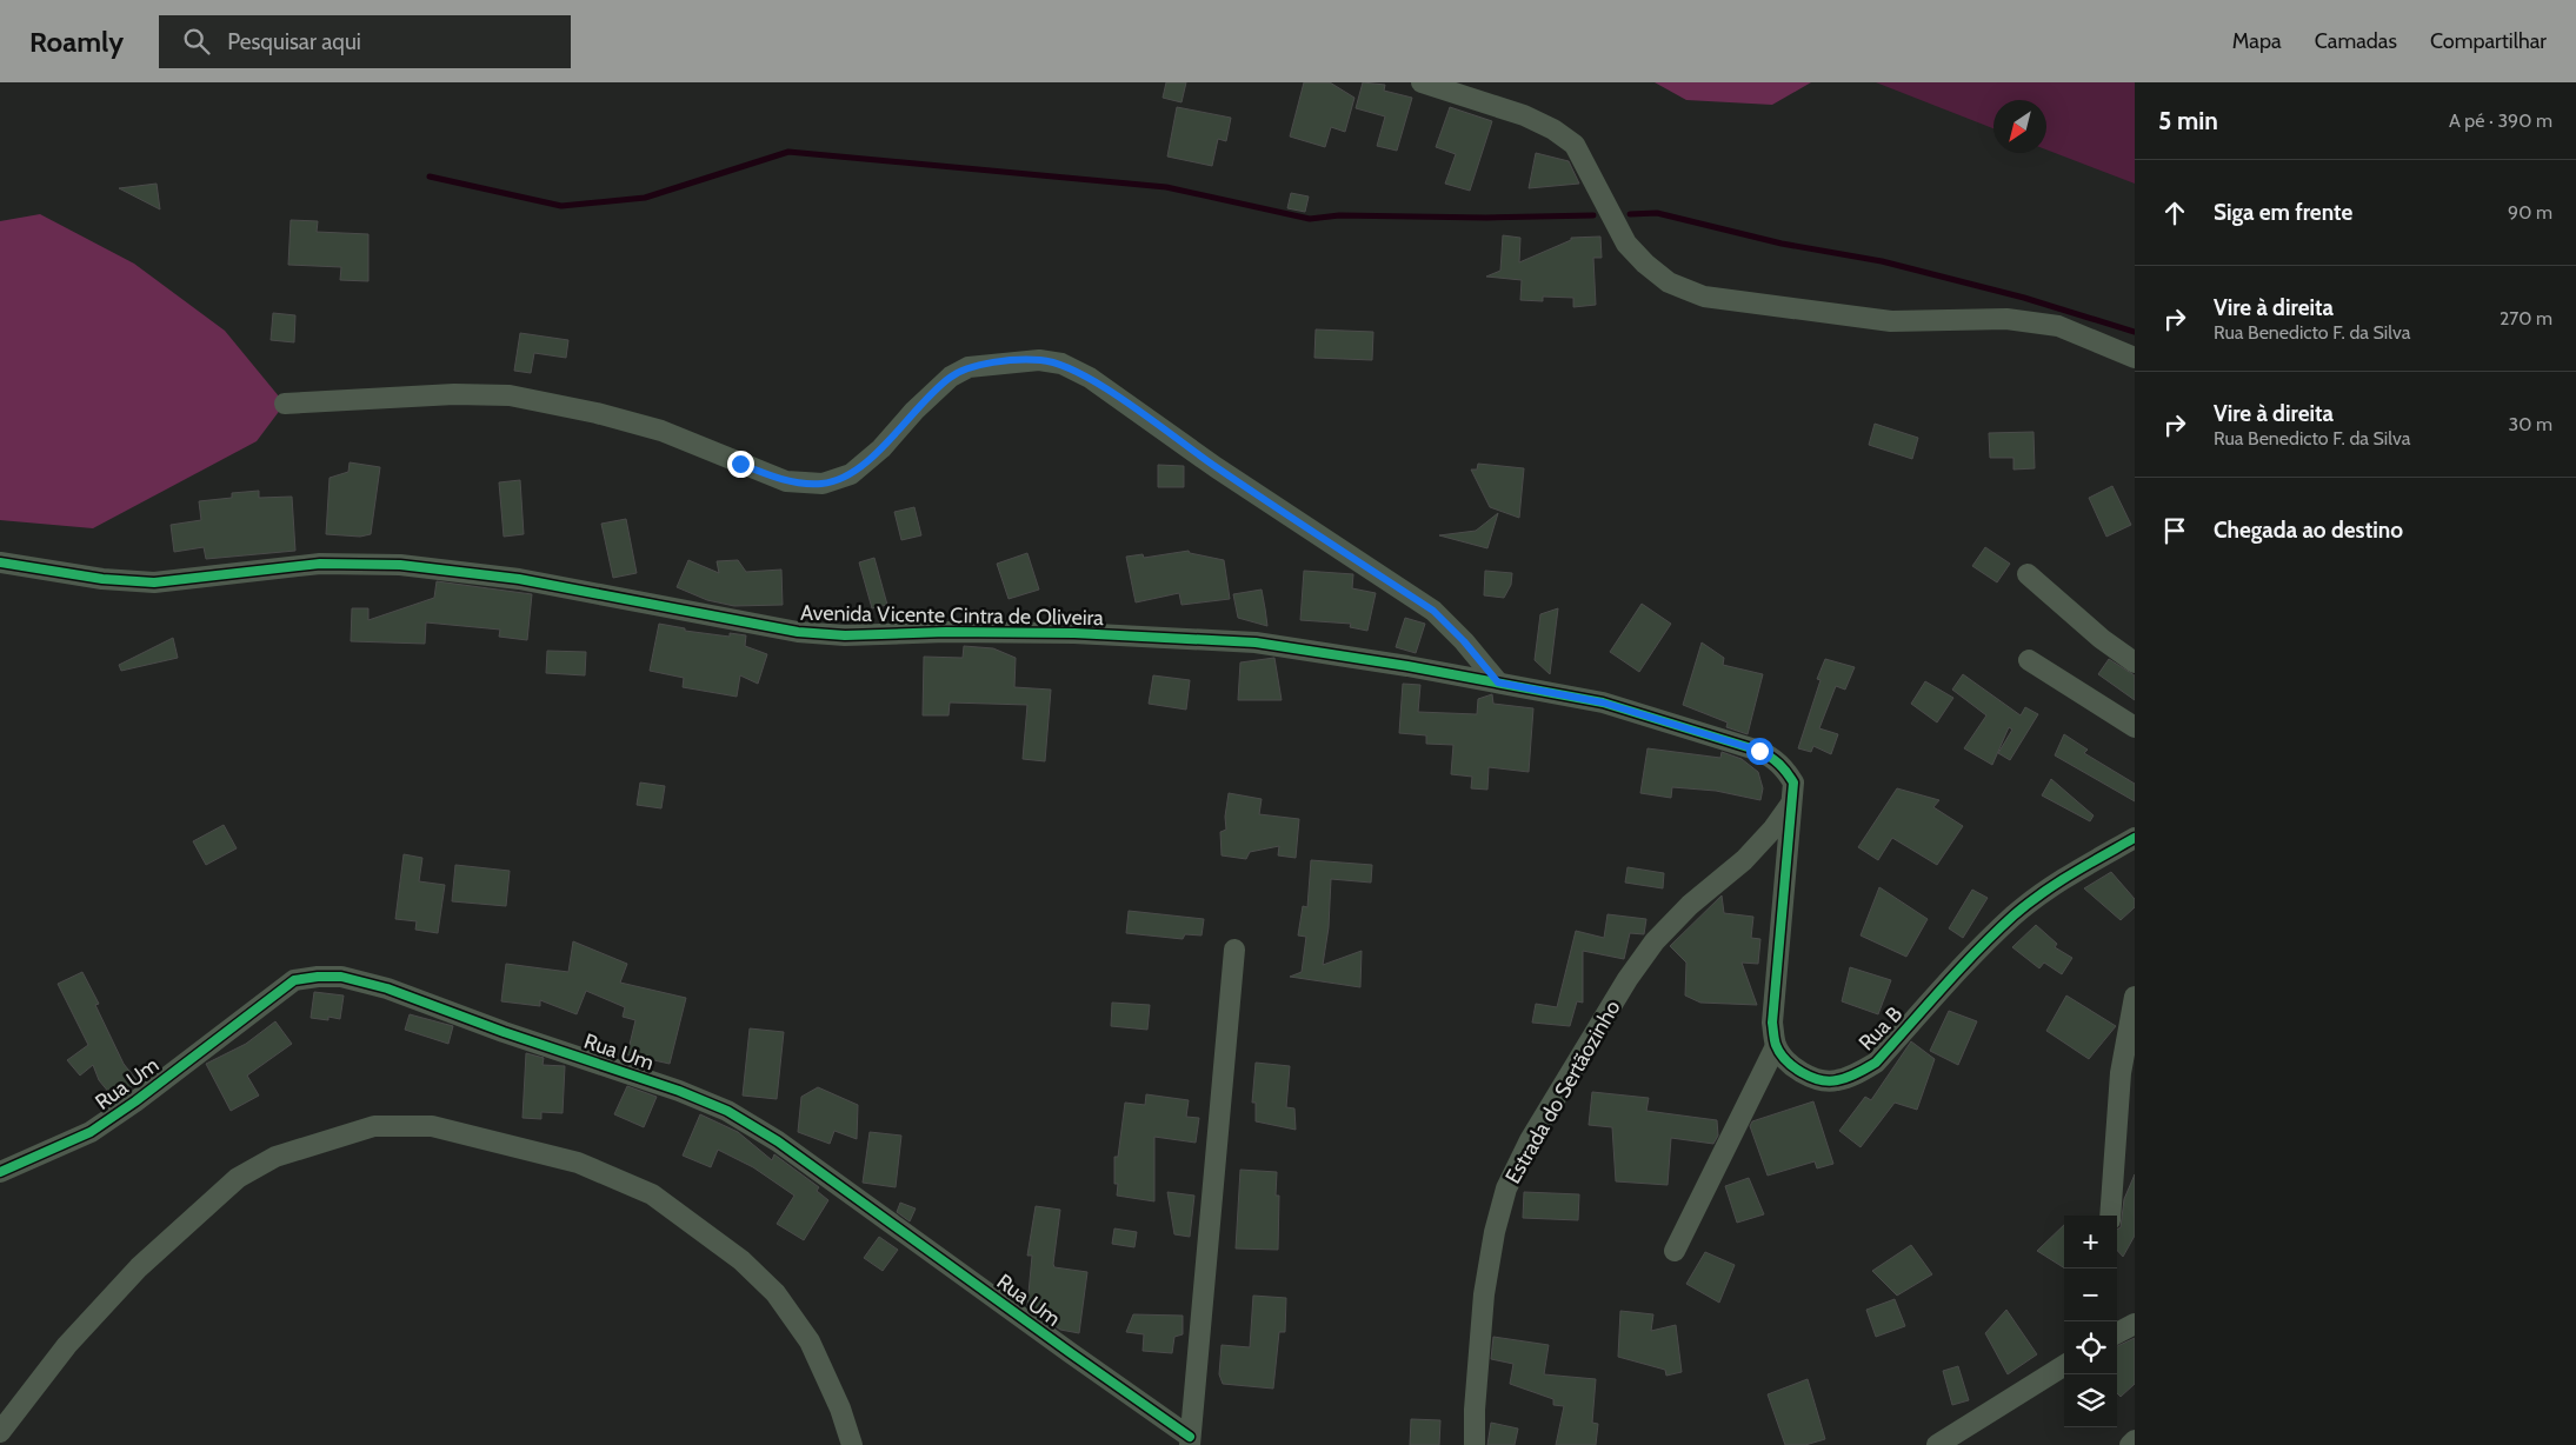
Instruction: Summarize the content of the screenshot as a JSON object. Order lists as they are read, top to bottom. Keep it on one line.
{"streets":{"street":["Avenida Vicente Cintra de Oliveira","Rua B","Rua Um","Estrada do Sertãozinho"]},"crossings":[["Avenida Vicente Cintra de Oliveira","Estrada do Sertãozinho"]],"north":"bottom left","page":{"header":"Roamly","search":"Pesquisar aqui","nav":["Mapa","Camadas","Compartilhar"],"heading":["5 min","A pé · 390 m"],"list":[["Siga em frente","90 m"],["Vire à direita","Rua Benedicto F. da Silva","270 m"],["Vire à direita","Rua Benedicto F. da Silva","30 m"],"Chegada ao destino"],"map_buttons":["+","−"]}}
